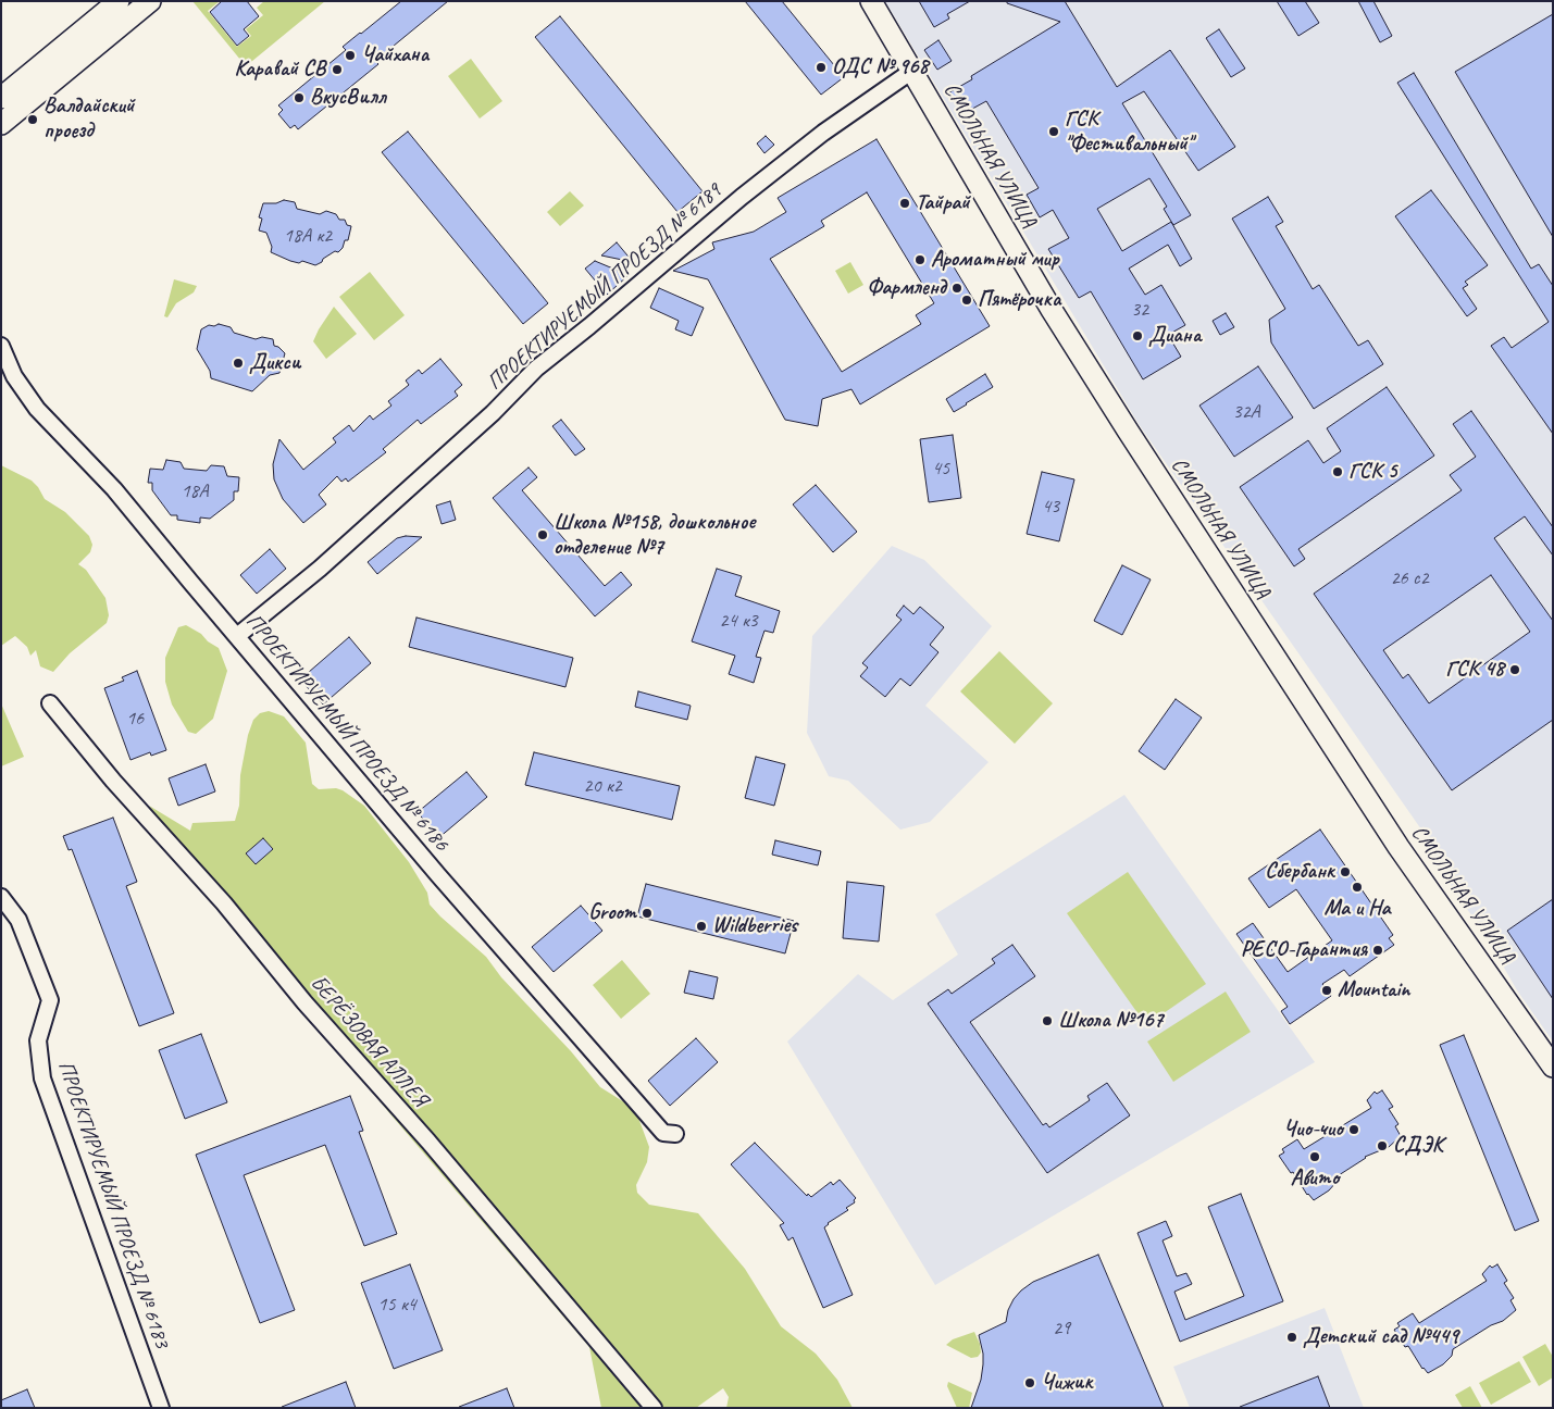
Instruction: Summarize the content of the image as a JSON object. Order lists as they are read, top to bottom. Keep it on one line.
{"streets":{"street":["СМОЛЬНАЯ УЛИЦА","ПРОЕКТИРУЕМЫЙ ПРОЕЗД № 6189","ПРОЕКТИРУЕМЫЙ ПРОЕЗД № 6186","БЕРЁЗОВАЯ АЛЛЕЯ","ПРОЕКТИРУЕМЫЙ ПРОЕЗД № 6183"]},"crossings":[["СМОЛЬНАЯ УЛИЦА","ПРОЕКТИРУЕМЫЙ ПРОЕЗД № 6189"],["ПРОЕКТИРУЕМЫЙ ПРОЕЗД № 6189","ПРОЕКТИРУЕМЫЙ ПРОЕЗД № 6186"]],"places":["Чайхана","ОДС № 968","Каравай СВ","ВкусВилл","Валдайский проезд","ГСК \"Фестивальный\"","Тайрай","Ароматный мир","Фармленд","Пятёрочка","Диана","Дикси","ГСК 5","Школа №158, дошкольное отделение №7","ГСК 48","Сбербанк","Ма и На","Groom","Wildberries","РЕСО-Гарантия","Mountain","Школа №167","Чио-чио","СДЭК","Авито","Детский сад №449","Чижик"],"house_numbers":["18А к2","32","32А","45","18А","43","26 с2","24 к3","16","20 к2","15 к4","29"]}
